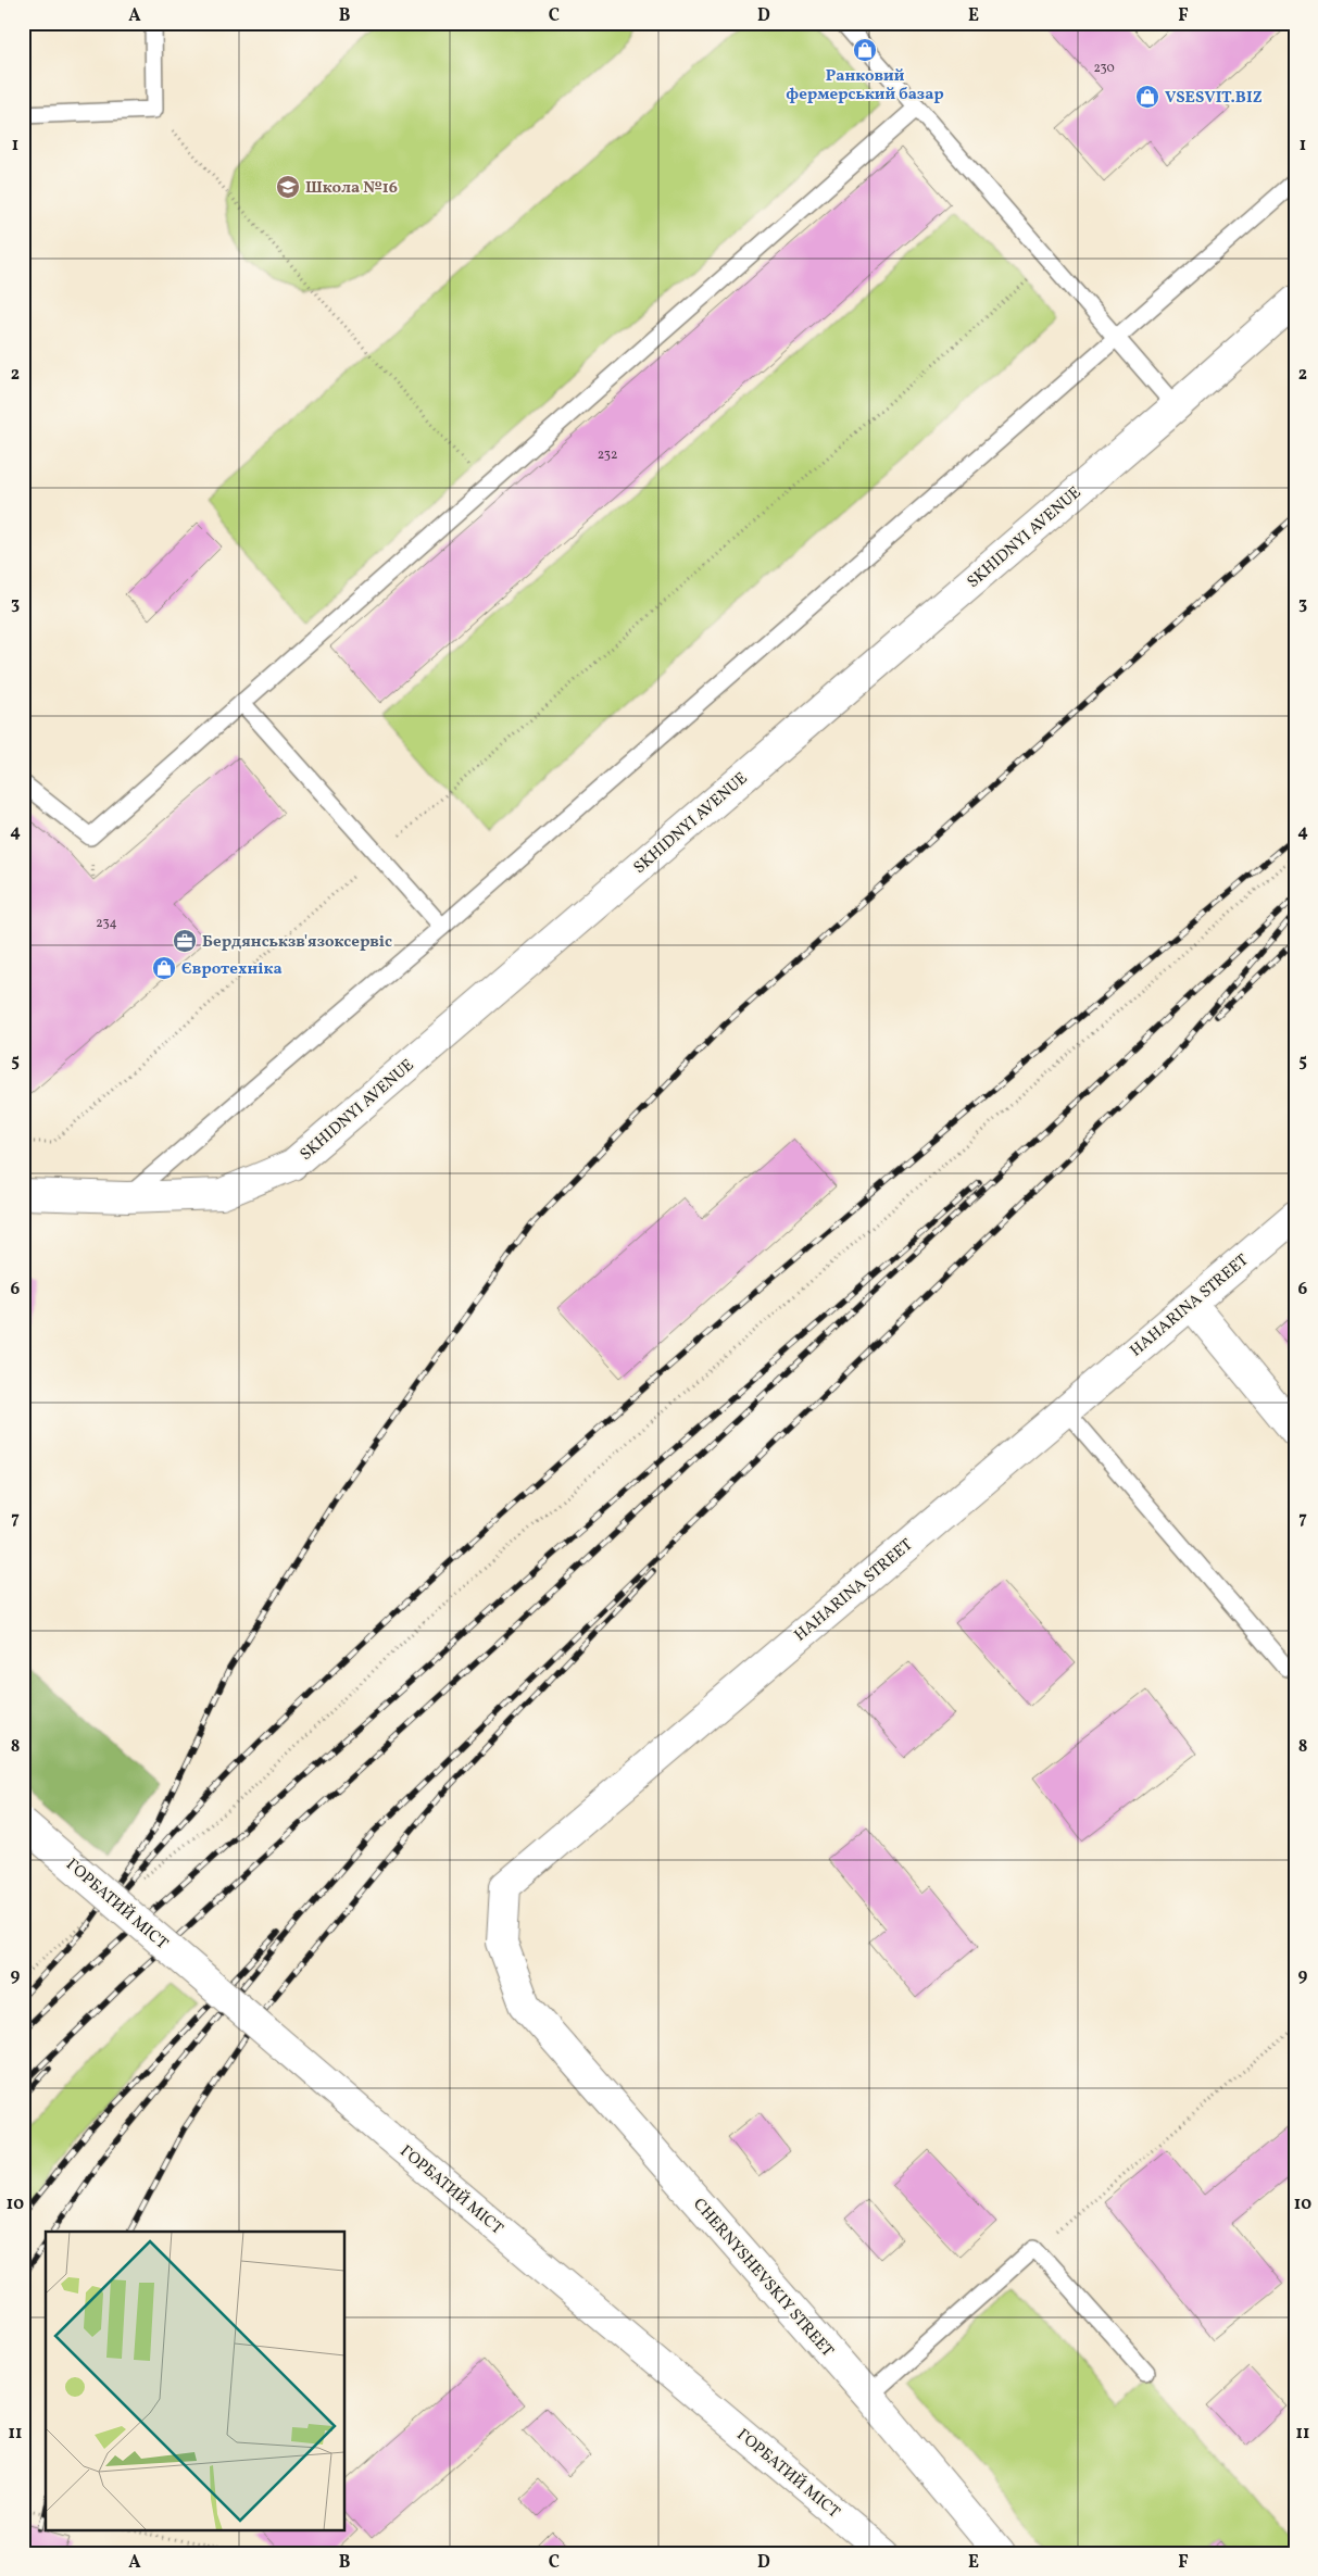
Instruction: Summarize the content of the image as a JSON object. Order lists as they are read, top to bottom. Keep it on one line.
{"streets":{"street":["SKHIDNYI AVENUE","HAHARINA STREET","ГОРБАТИЙ МІСТ","CHERNYSHEVSKIY STREET"]},"crossings":[["HAHARINA STREET","CHERNYSHEVSKIY STREET"]],"places":{"shop":["Ранковий фермерський базар","VSESVIT.BIZ","Євротехніка"],"school or university":["Школа №16"],"office":["Бердянськзв'язоксервіс"]},"house_numbers":["230","232","234"],"grid":{"columns":["A","B","C","D","E","F"],"rows":["1","2","3","4","5","6","7","8","9","10","11"]}}
